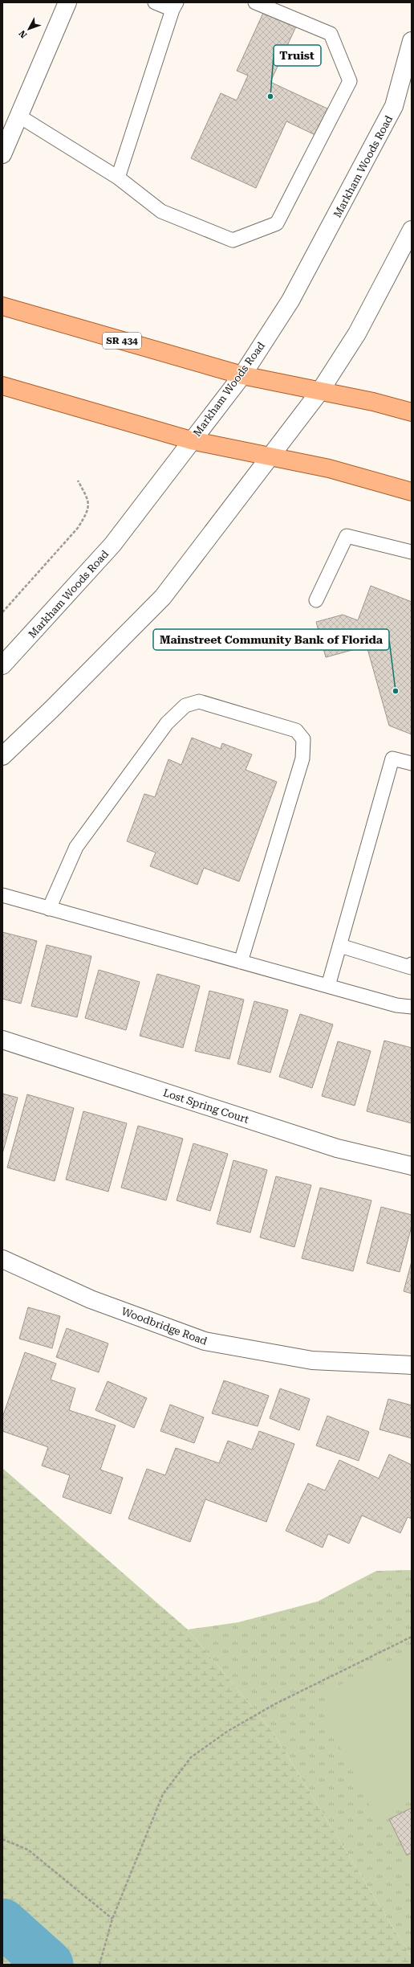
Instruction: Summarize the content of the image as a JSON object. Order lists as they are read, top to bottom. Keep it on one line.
{"streets":{"main road":["Markham Woods Road","SR 434","Lost Spring Court","Woodbridge Road"]},"crossings":[["Markham Woods Road","SR 434"]],"places":["Truist","Mainstreet Community Bank of Florida"],"north":"bottom left"}
